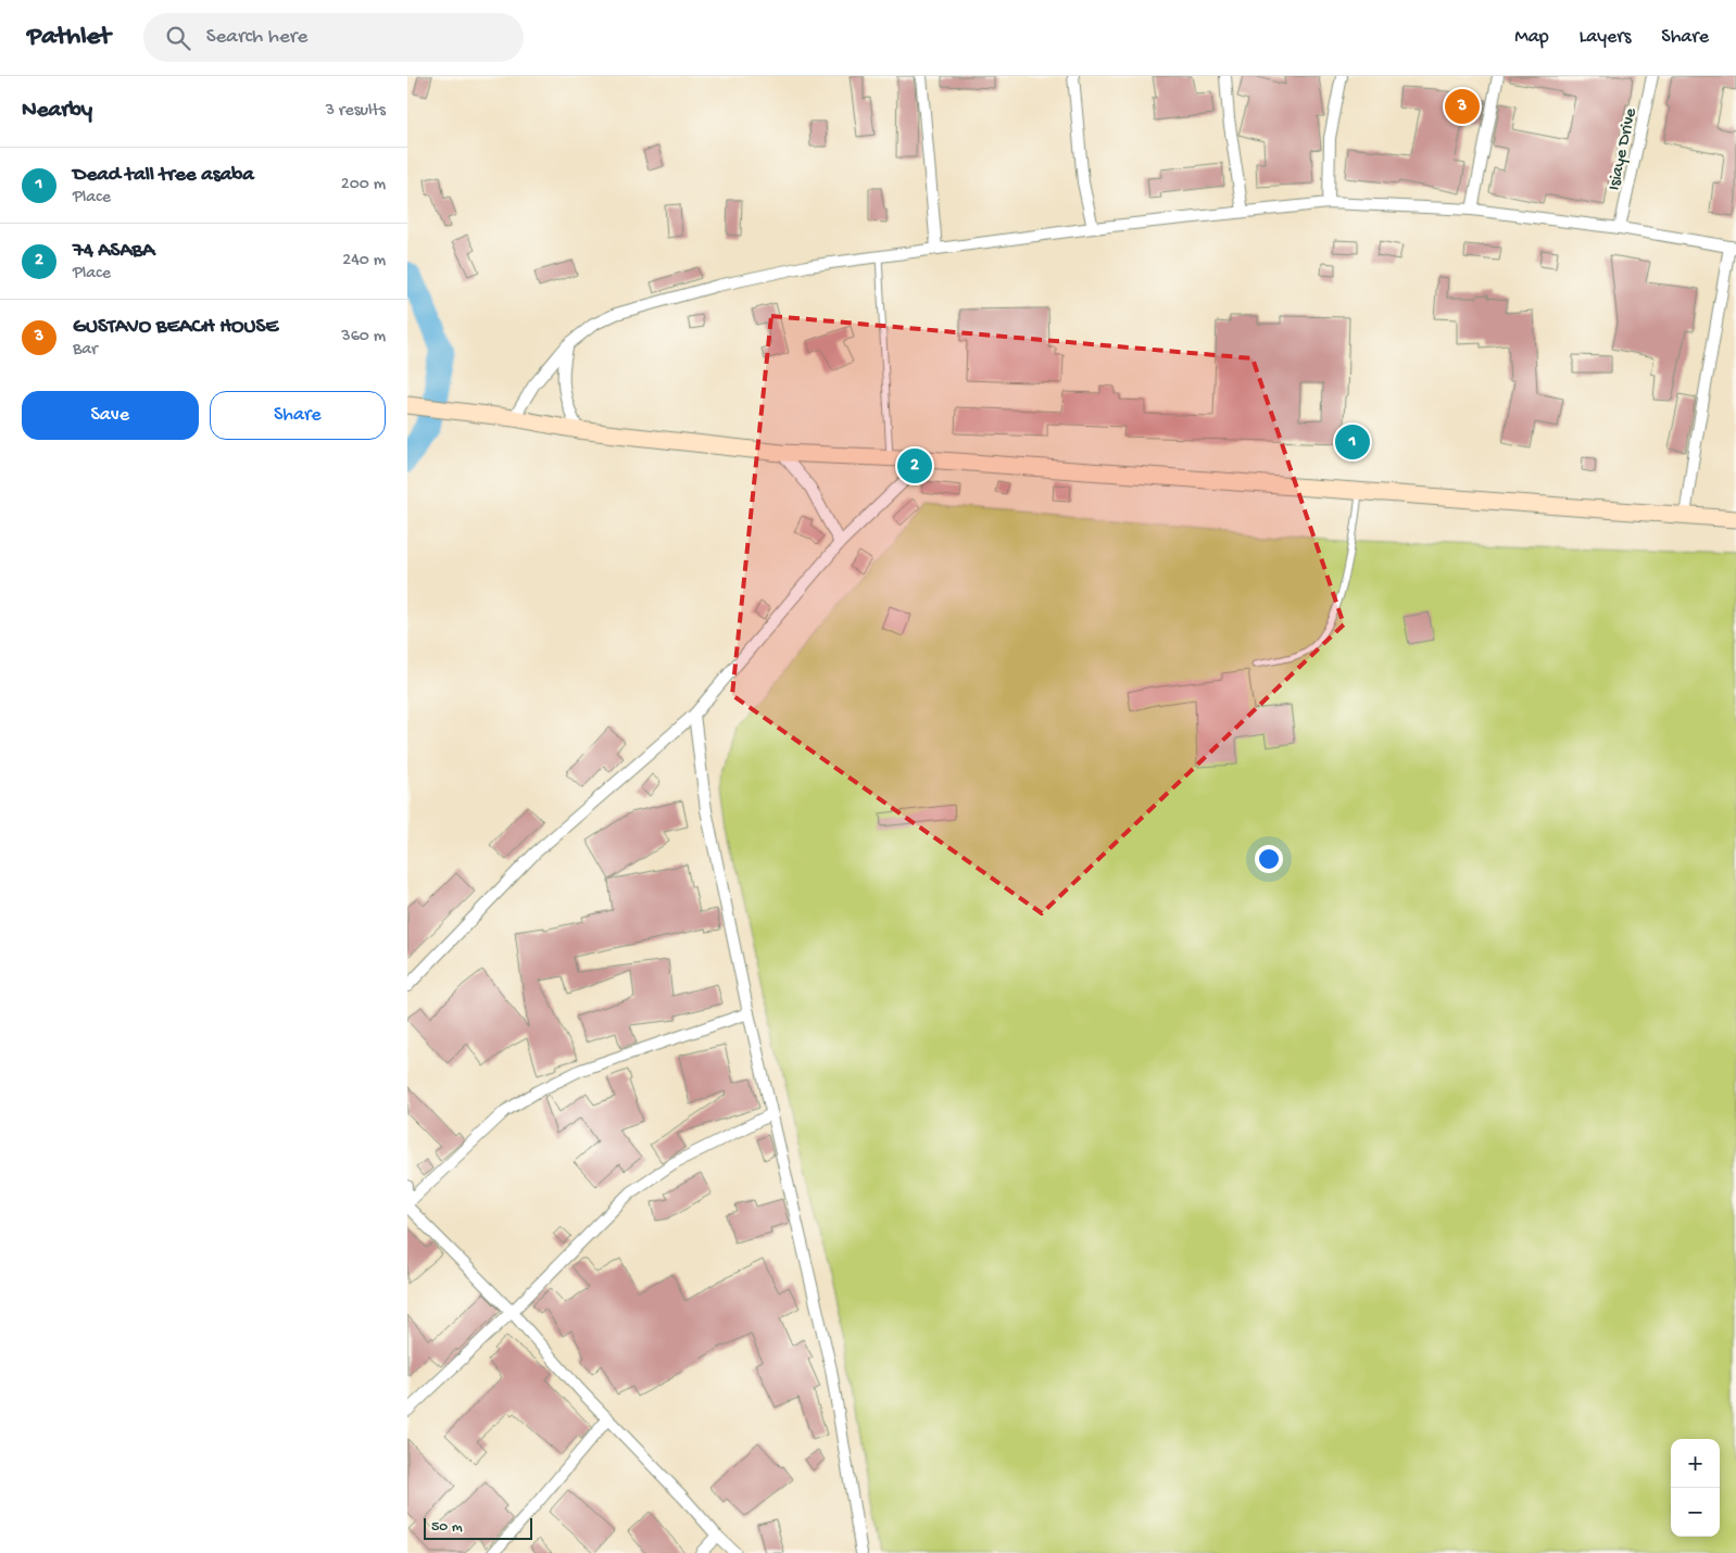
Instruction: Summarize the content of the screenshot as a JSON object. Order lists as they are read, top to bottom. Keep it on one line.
{"streets":{"street":["Isiaye Drive"]},"scale_bar":"50 m","page":{"header":"Pathlet","search":"Search here","nav":["Map","Layers","Share"],"heading":["Nearby","3 results"],"pins":["3","1","2"],"list":[{"mark":"1","name":"Dead tall tree asaba","note":"Place","value":"200 m"},{"mark":"2","name":"74 ASABA","note":"Place","value":"240 m"},{"mark":"3","name":"GUSTAVO BEACH HOUSE","note":"Bar","value":"360 m"}],"buttons":["Save","Share"],"map_buttons":["+","−"],"scale":"50 m"}}
